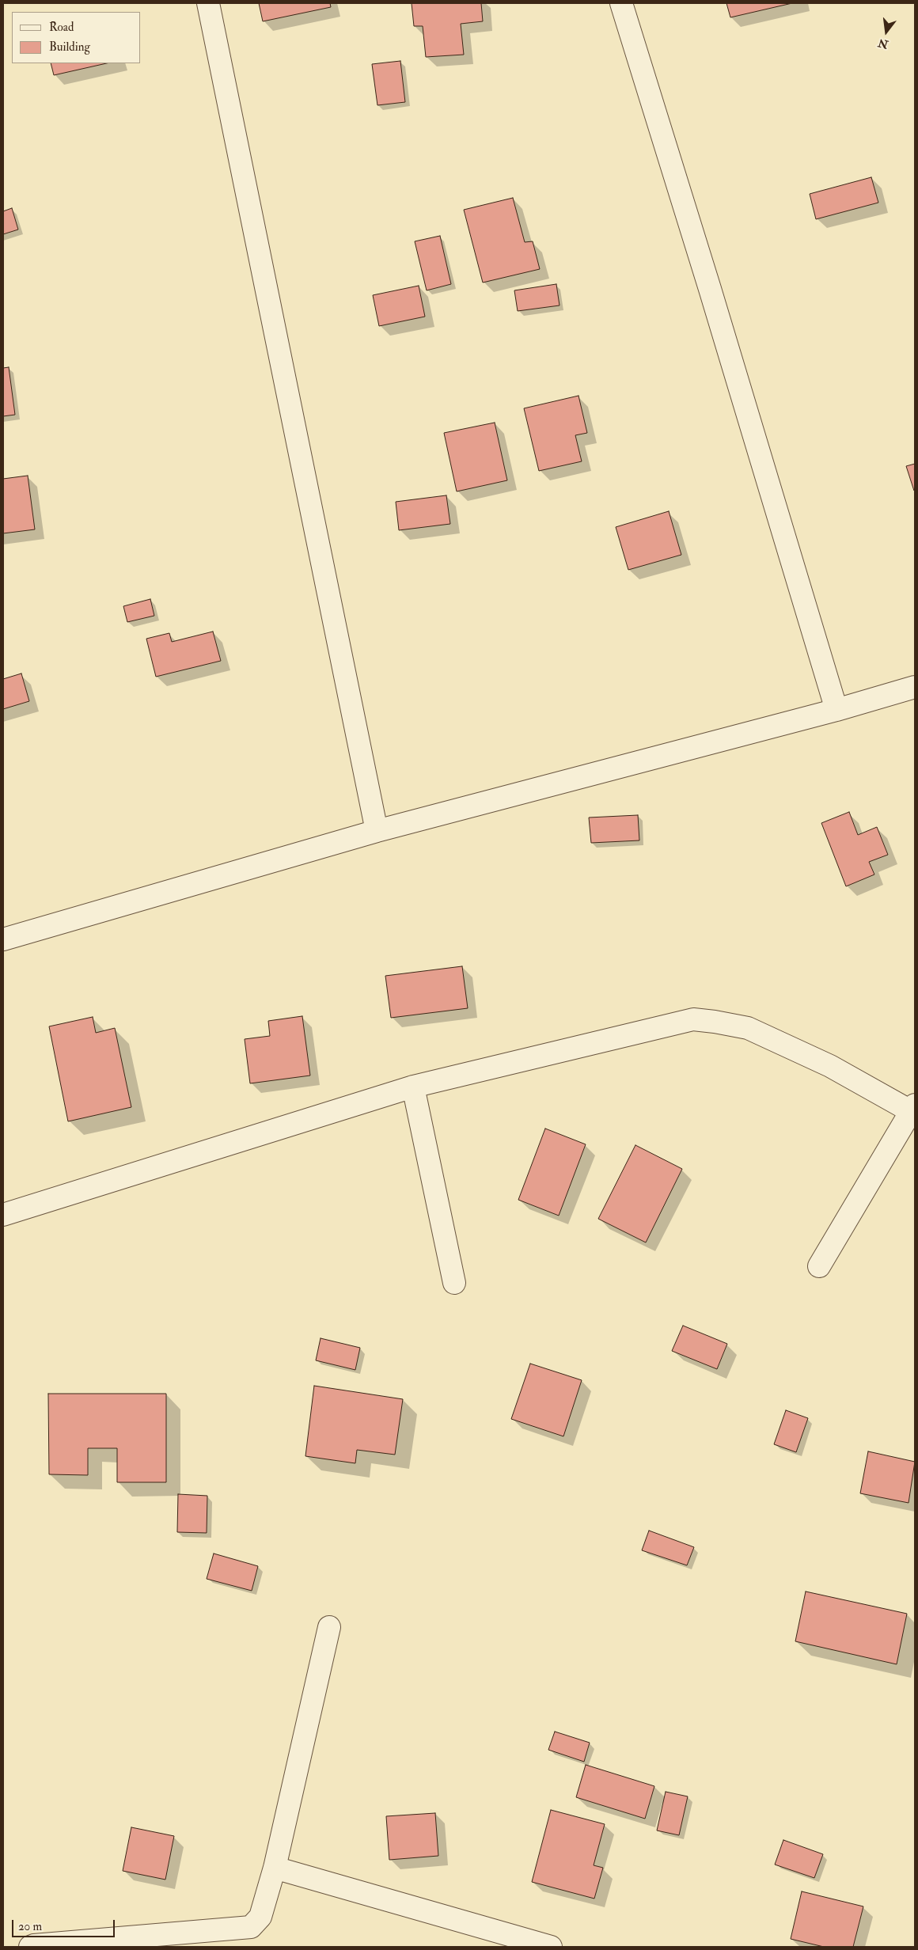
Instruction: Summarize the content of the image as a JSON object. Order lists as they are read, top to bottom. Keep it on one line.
{"legend":["Road","Building"],"scale_bar":"20 m","north":"bottom"}
